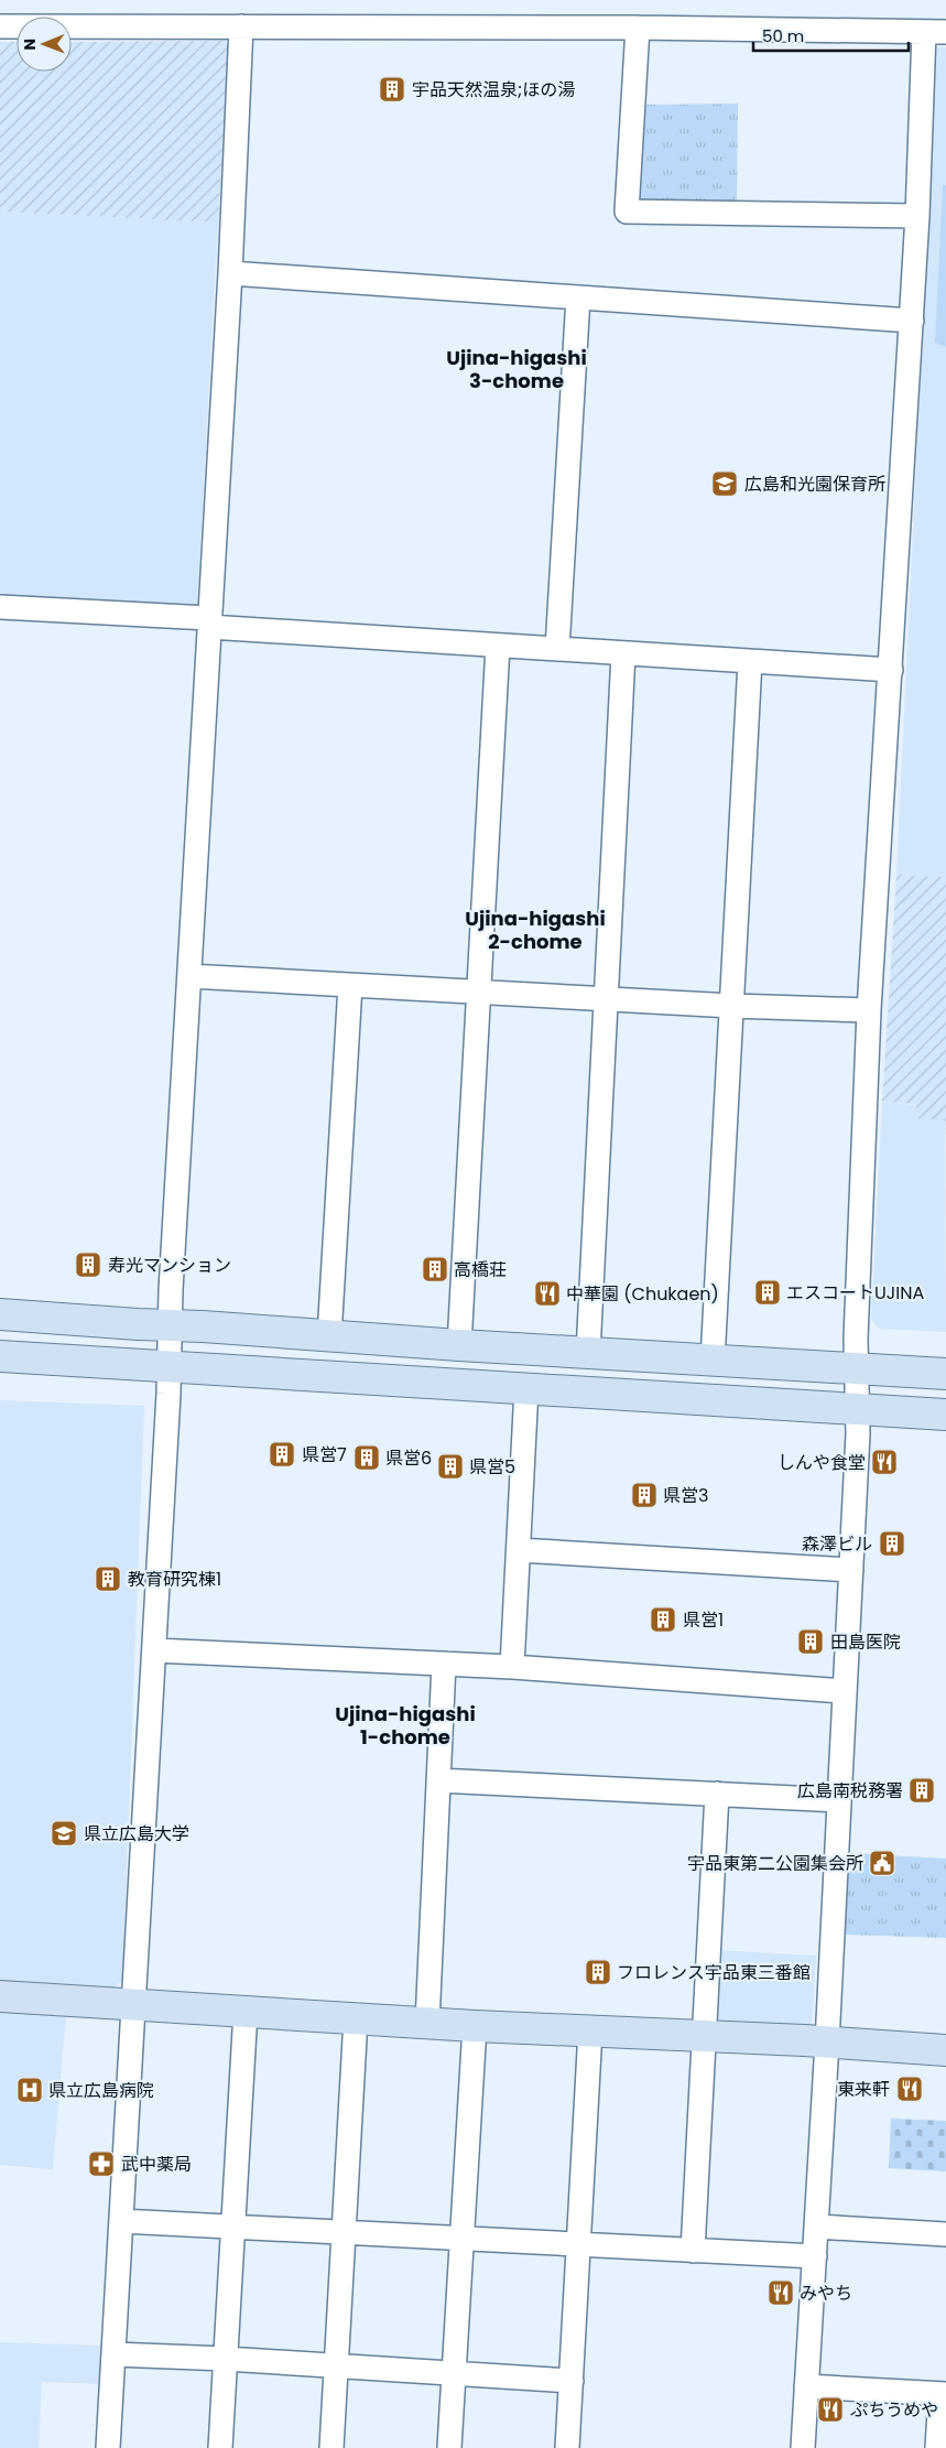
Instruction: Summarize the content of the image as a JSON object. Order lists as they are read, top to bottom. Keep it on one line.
{"districts":["Ujina-higashi 3-chome","Ujina-higashi 2-chome","Ujina-higashi 1-chome"],"places":{"building":["宇品天然温泉;ほの湯","寿光マンション","高橋荘","エスコートUJINA","県営7","県営6","県営5","県営3","森澤ビル","教育研究棟1","県営1","田島医院","広島南税務署","フロレンス宇品東三番館"],"school or university":["広島和光園保育所","県立広島大学"],"restaurant":["中華園 (Chukaen)","しんや食堂","東来軒","みやち","ぷちうめや"],"public building":["宇品東第二公園集会所"],"hospital":["県立広島病院"],"pharmacy":["武中薬局"]},"scale_bar":"50 m","north":"left"}
